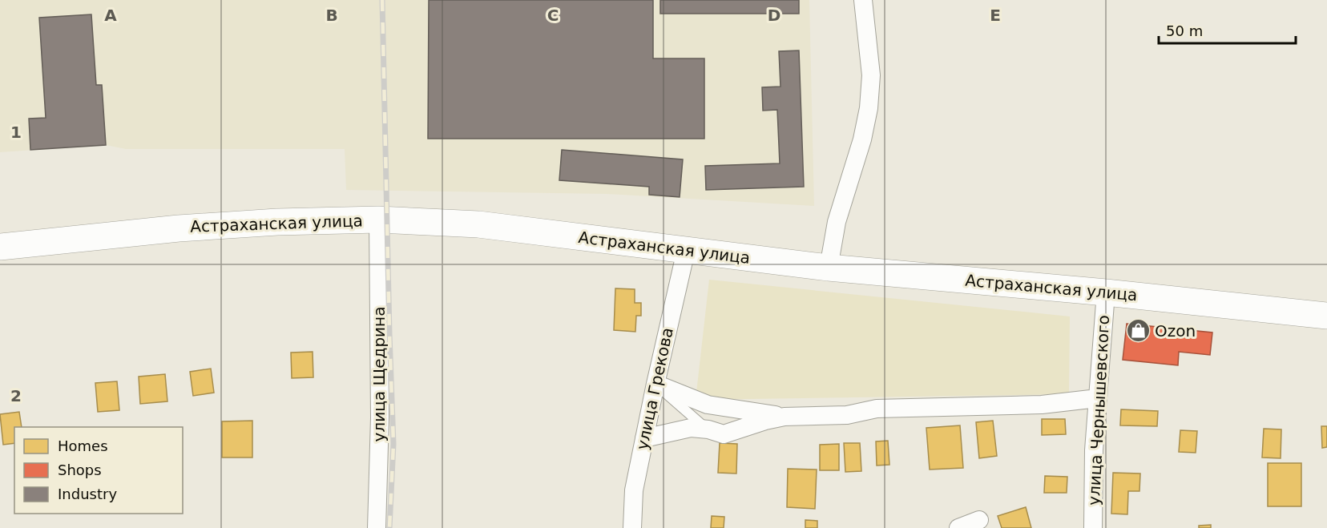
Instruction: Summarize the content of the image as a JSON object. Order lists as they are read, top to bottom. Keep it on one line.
{"streets":{"main road":["Астраханская улица"],"street":["улица Щедрина","улица Грекова","улица Чернышевского"]},"crossings":[["Астраханская улица","улица Щедрина"],["Астраханская улица","улица Грекова"],["Астраханская улица","улица Чернышевского"]],"places":{"shop":["Ozon"]},"legend":["Homes","Shops","Industry"],"scale_bar":"50 m","grid":{"columns":["A","B","C","D","E"],"rows":["1","2"]}}
